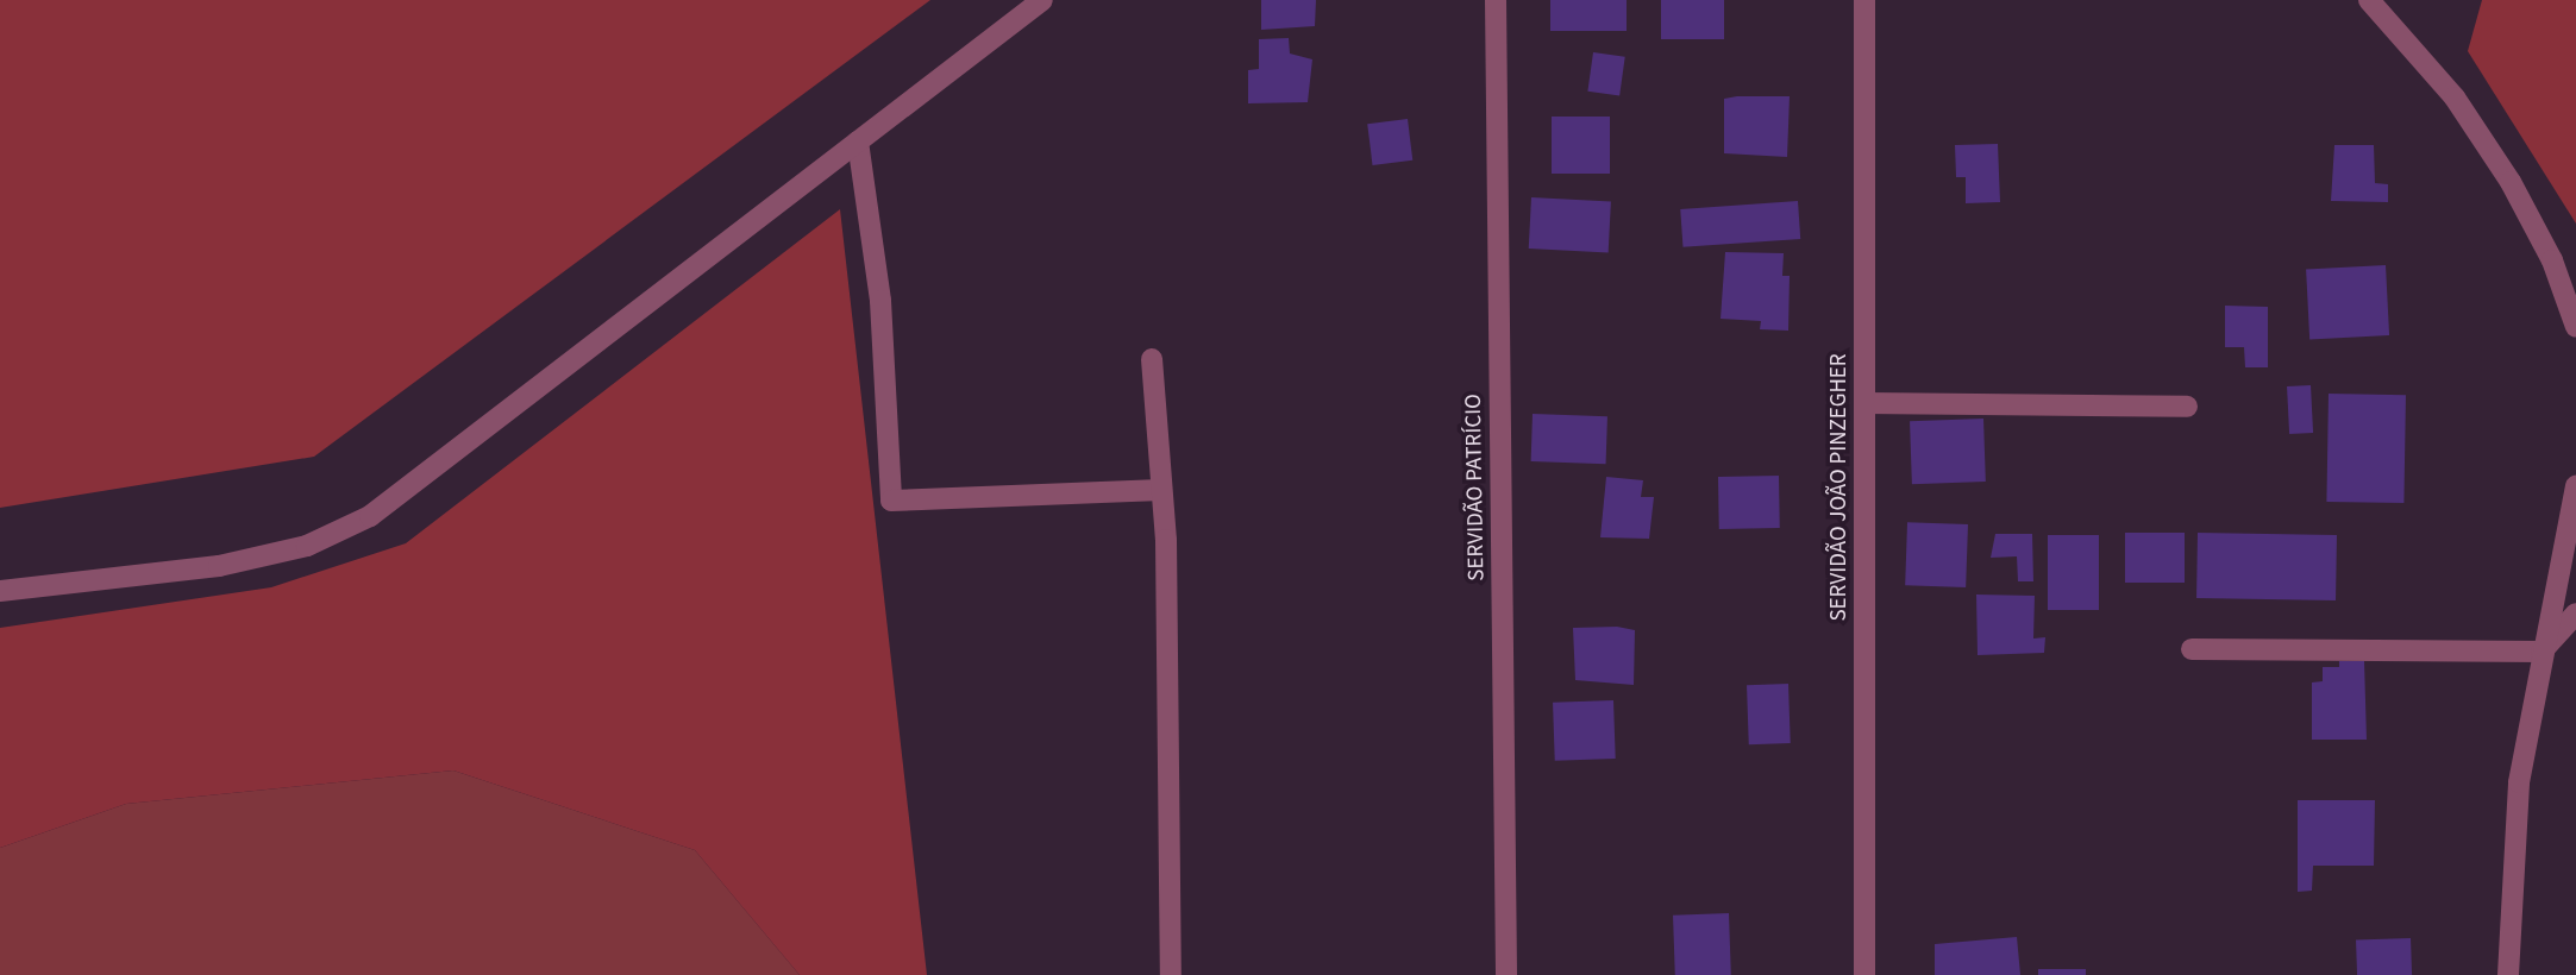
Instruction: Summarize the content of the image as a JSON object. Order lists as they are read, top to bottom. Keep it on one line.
{"streets":{"street":["SERVIDÃO PATRÍCIO","SERVIDÃO JOÃO PINZEGHER"]}}
